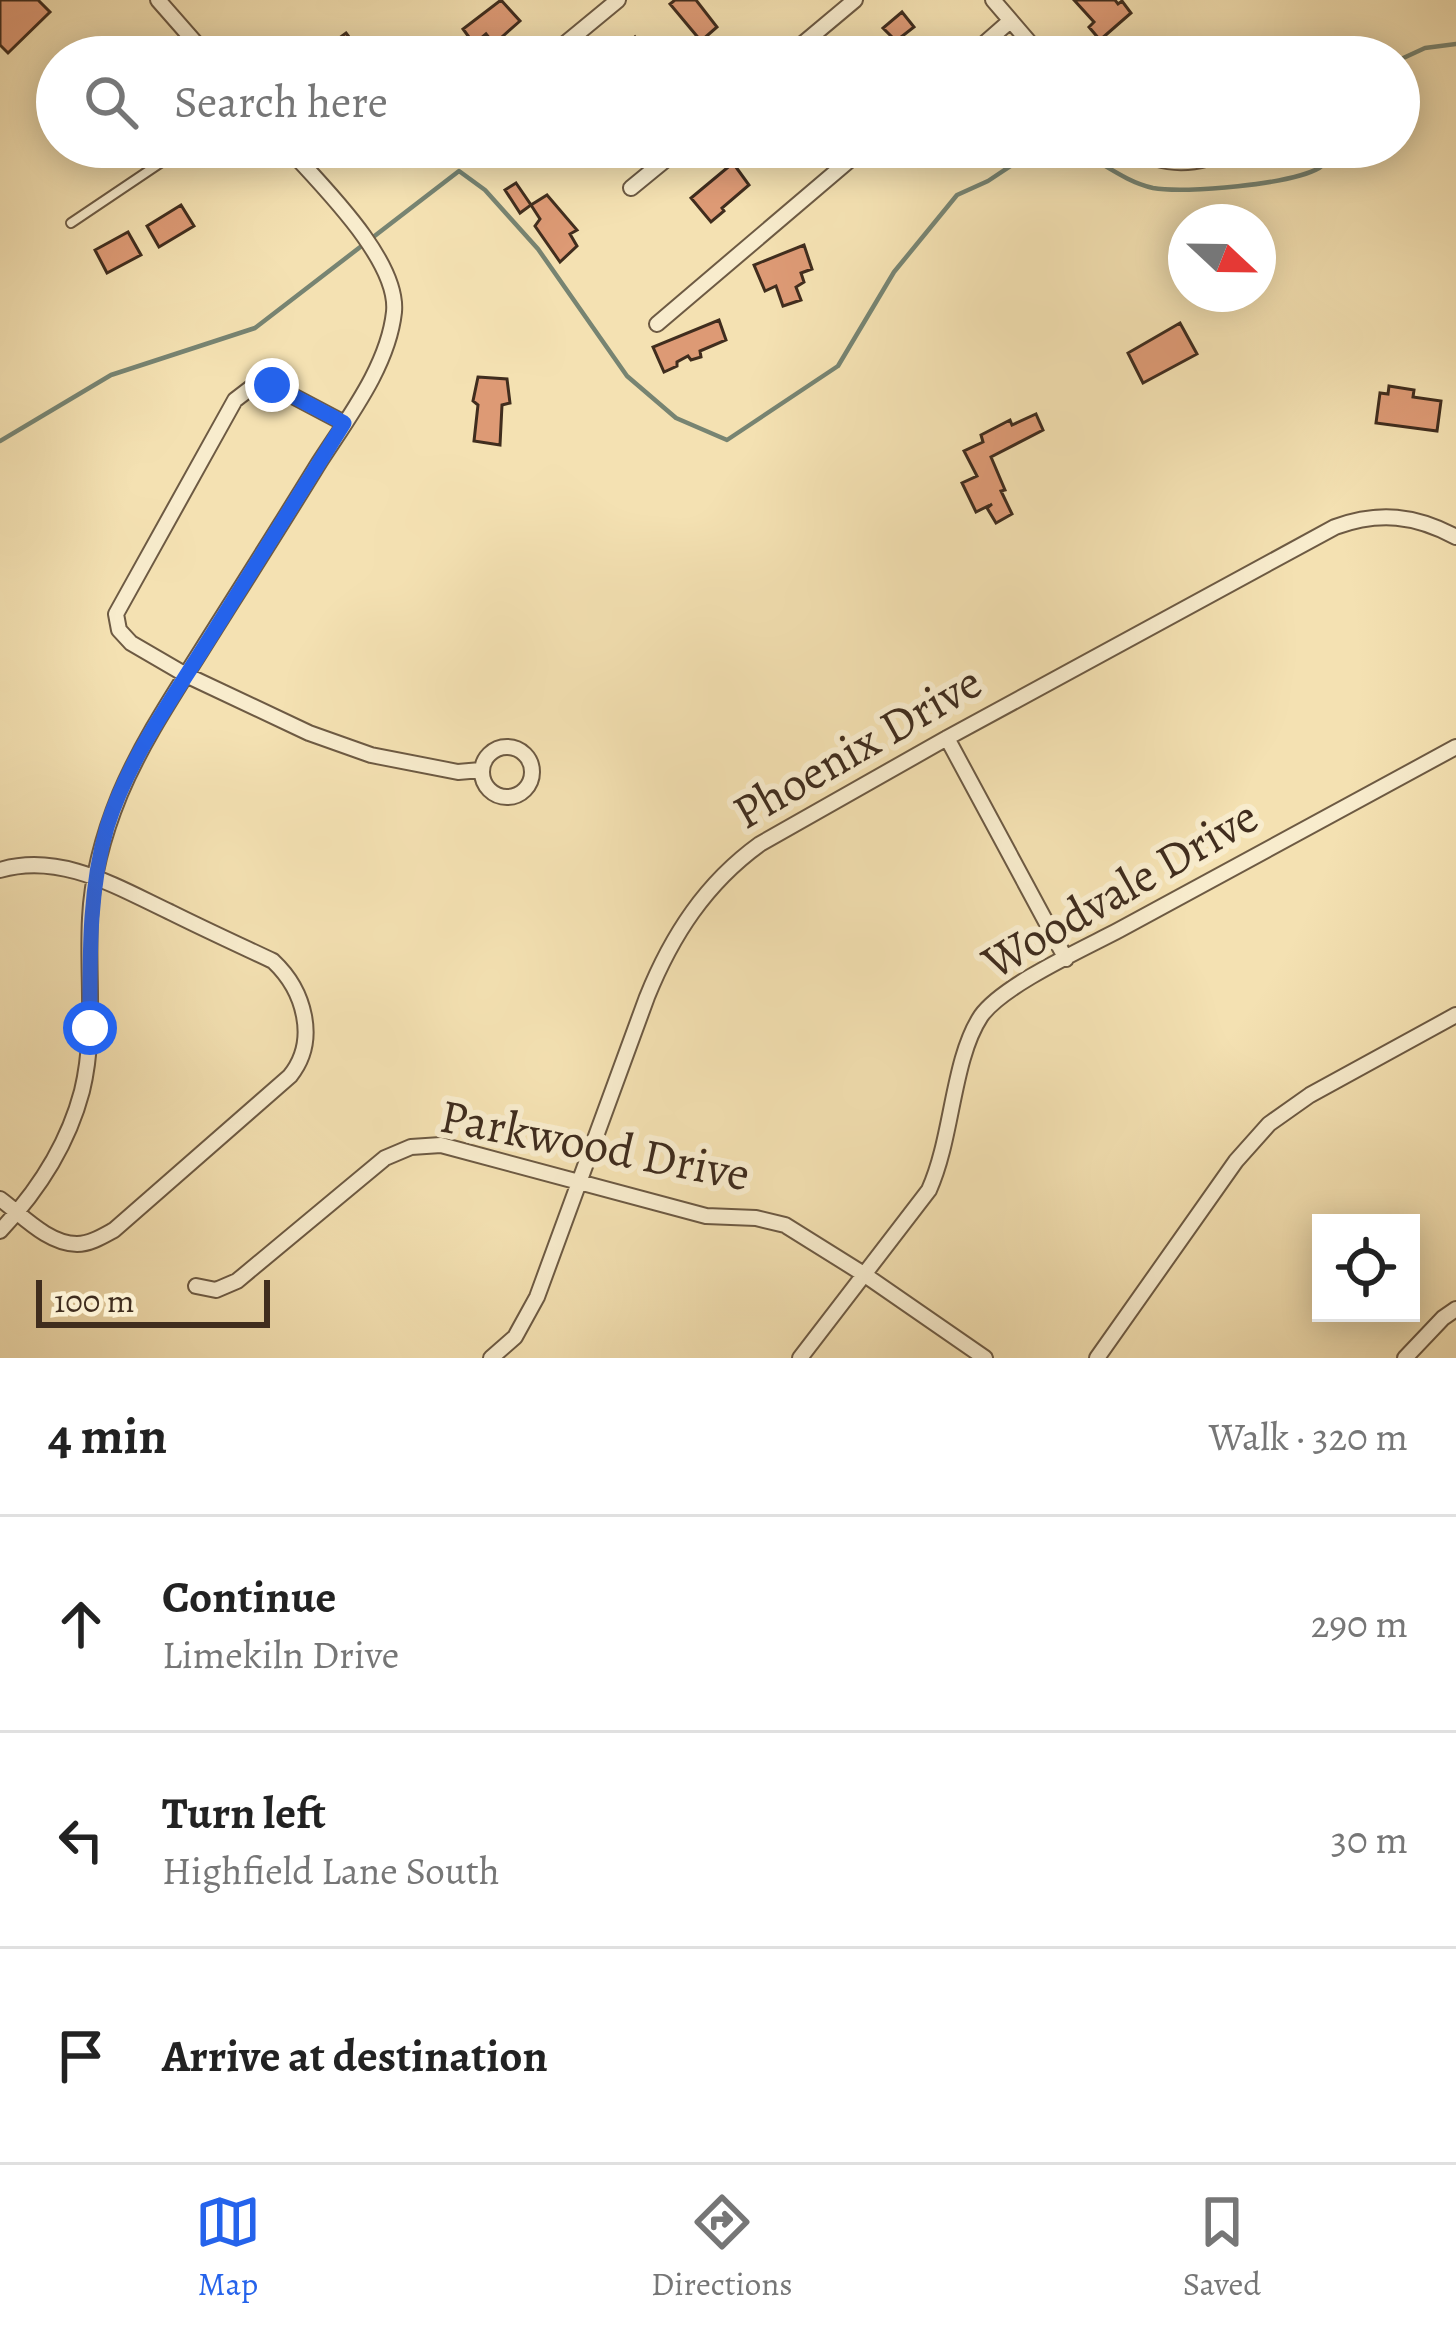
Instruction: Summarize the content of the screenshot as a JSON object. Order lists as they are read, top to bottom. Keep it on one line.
{"streets":{"street":["Phoenix Drive","Woodvale Drive","Parkwood Drive"]},"crossings":[["Phoenix Drive","Parkwood Drive"],["Woodvale Drive","Parkwood Drive"]],"scale_bar":"100 m","north":"right","page":{"search":"Search here","scale":"100 m","heading":["4 min","Walk · 320 m"],"list":[["Continue","Limekiln Drive","290 m"],["Turn left","Highfield Lane South","30 m"],"Arrive at destination"],"nav":["Map","Directions","Saved"]}}
